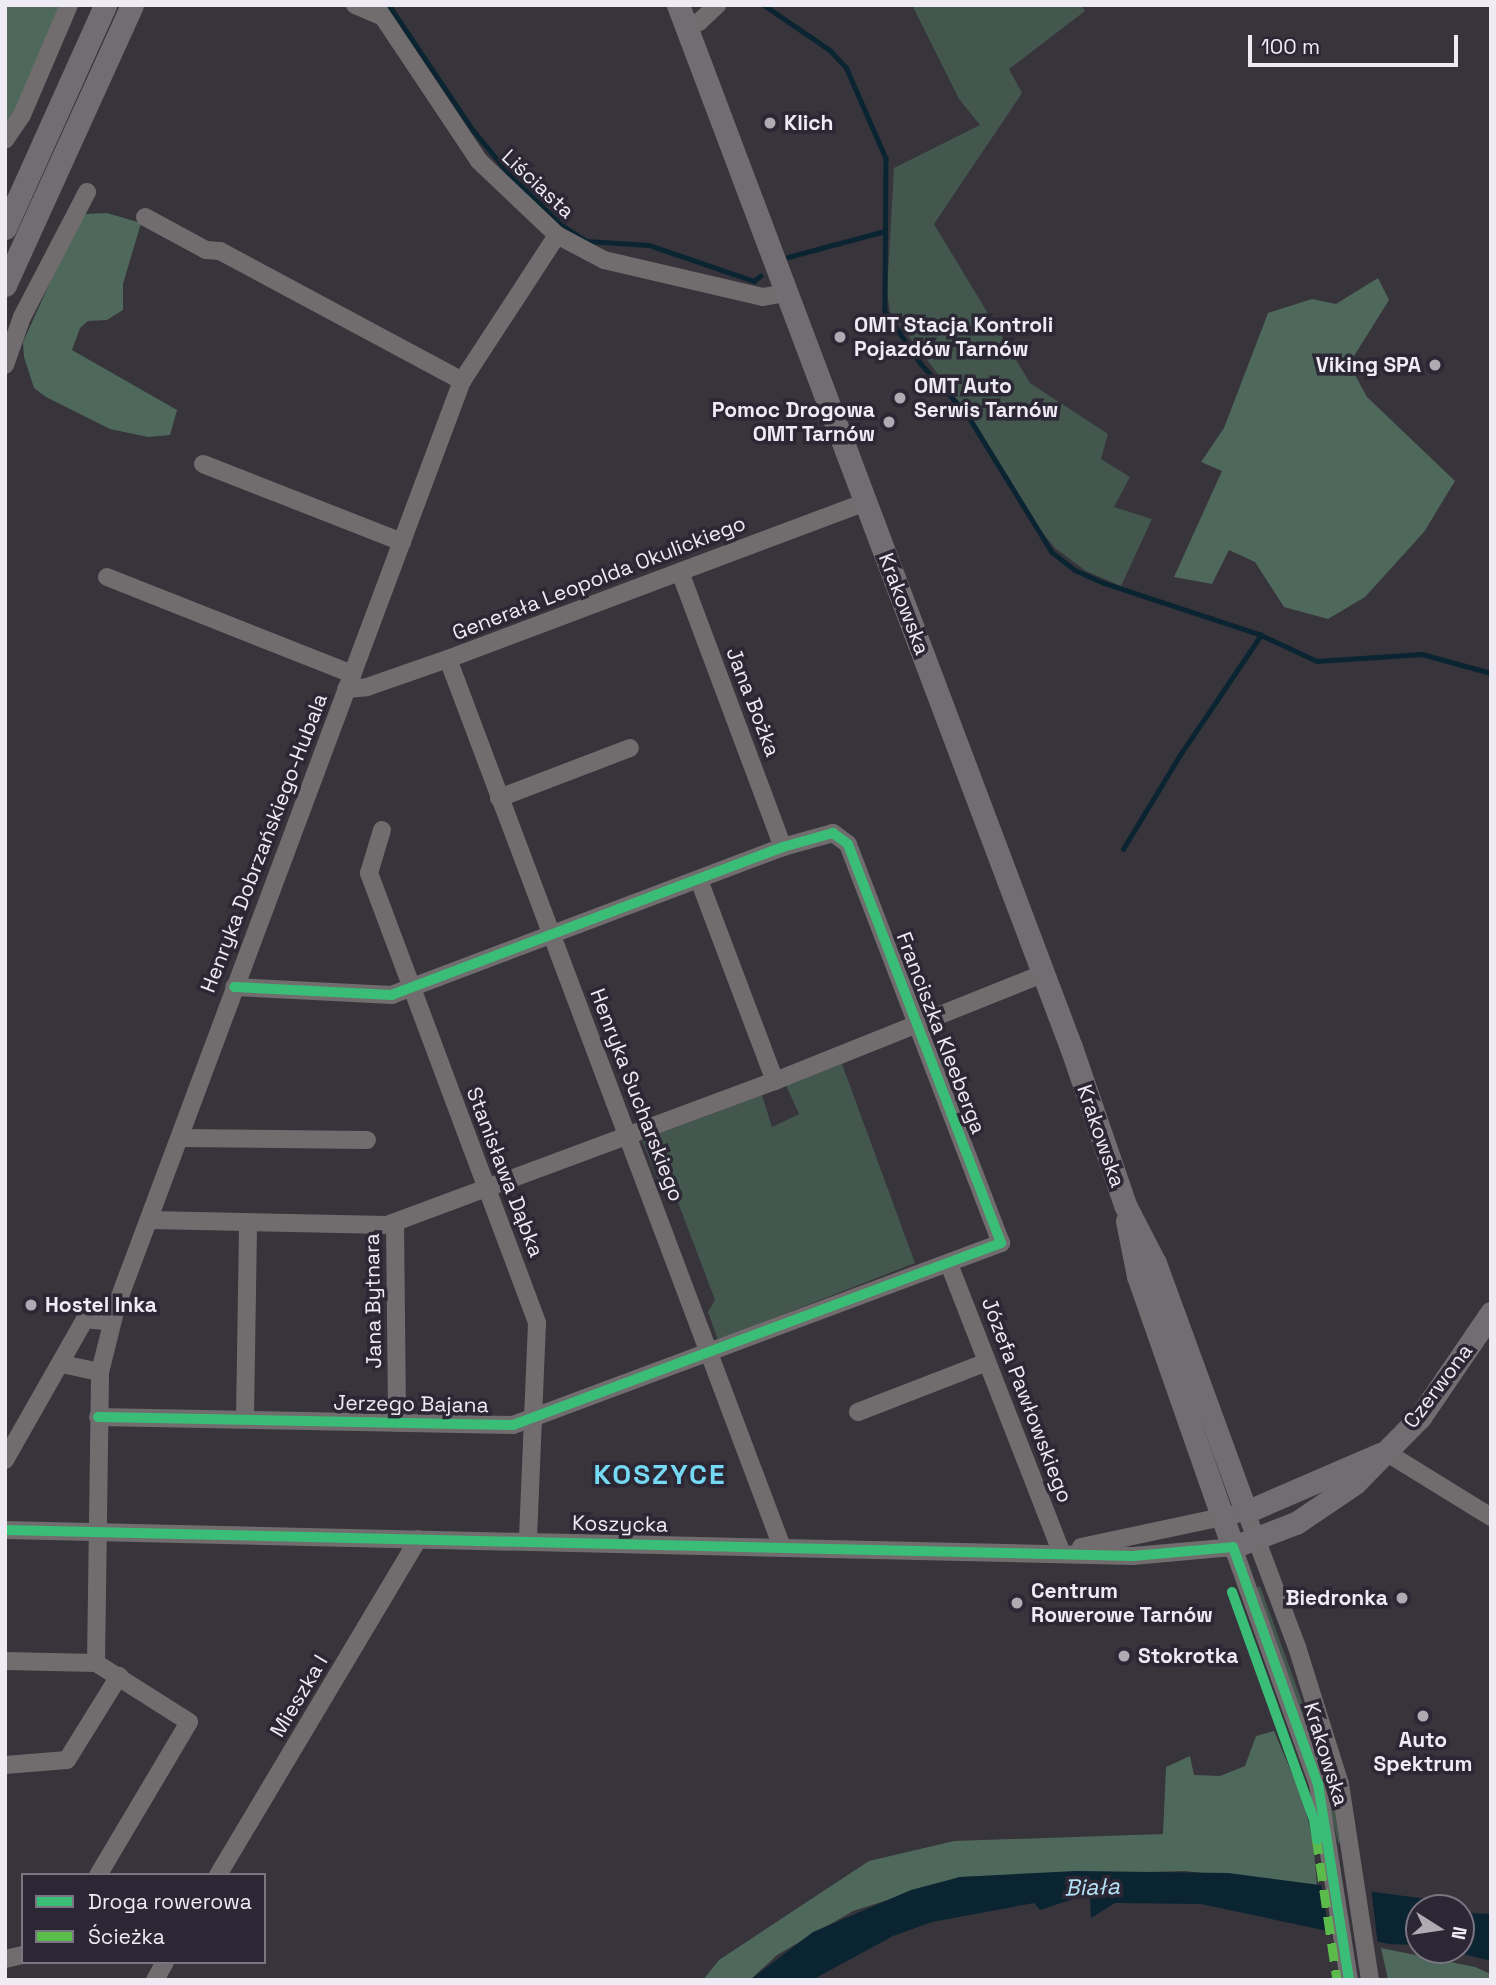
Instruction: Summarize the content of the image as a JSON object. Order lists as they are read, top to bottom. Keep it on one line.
{"streets":{"main road":["Krakowska","Czerwona"],"street":["Liściasta","Generała Leopolda Okulickiego","Jana Bożka","Henryka Dobrzańskiego-Hubala","Franciszka Kleeberga","Henryka Sucharskiego","Stanisława Dąbka","Jana Bytnara","Józefa Pawłowskiego","Jerzego Bajana","Koszycka","Mieszka I"]},"crossings":[["Liściasta","Krakowska"],["Liściasta","Henryka Dobrzańskiego-Hubala"],["Generała Leopolda Okulickiego","Krakowska"],["Generała Leopolda Okulickiego","Jana Bożka"],["Generała Leopolda Okulickiego","Henryka Dobrzańskiego-Hubala"],["Generała Leopolda Okulickiego","Henryka Sucharskiego"],["Krakowska","Czerwona"],["Krakowska","Koszycka"],["Jana Bożka","Franciszka Kleeberga"],["Henryka Dobrzańskiego-Hubala","Franciszka Kleeberga"],["Henryka Dobrzańskiego-Hubala","Jerzego Bajana"],["Henryka Dobrzańskiego-Hubala","Koszycka"],["Franciszka Kleeberga","Henryka Sucharskiego"],["Franciszka Kleeberga","Stanisława Dąbka"],["Franciszka Kleeberga","Józefa Pawłowskiego"],["Franciszka Kleeberga","Jerzego Bajana"],["Henryka Sucharskiego","Jerzego Bajana"],["Henryka Sucharskiego","Koszycka"],["Stanisława Dąbka","Jerzego Bajana"],["Stanisława Dąbka","Koszycka"],["Jana Bytnara","Jerzego Bajana"],["Czerwona","Koszycka"],["Józefa Pawłowskiego","Koszycka"],["Koszycka","Mieszka I"]],"districts":["KOSZYCE"],"water":["Biała"],"places":["Klich","OMT Stacja Kontroli Pojazdów Tarnów","Viking SPA","OMT Auto Serwis Tarnów","Pomoc Drogowa OMT Tarnów","Hostel Inka","Biedronka","Centrum Rowerowe Tarnów","Stokrotka","Auto Spektrum"],"legend":["Droga rowerowa","Ścieżka"],"scale_bar":"100 m","north":"right"}
